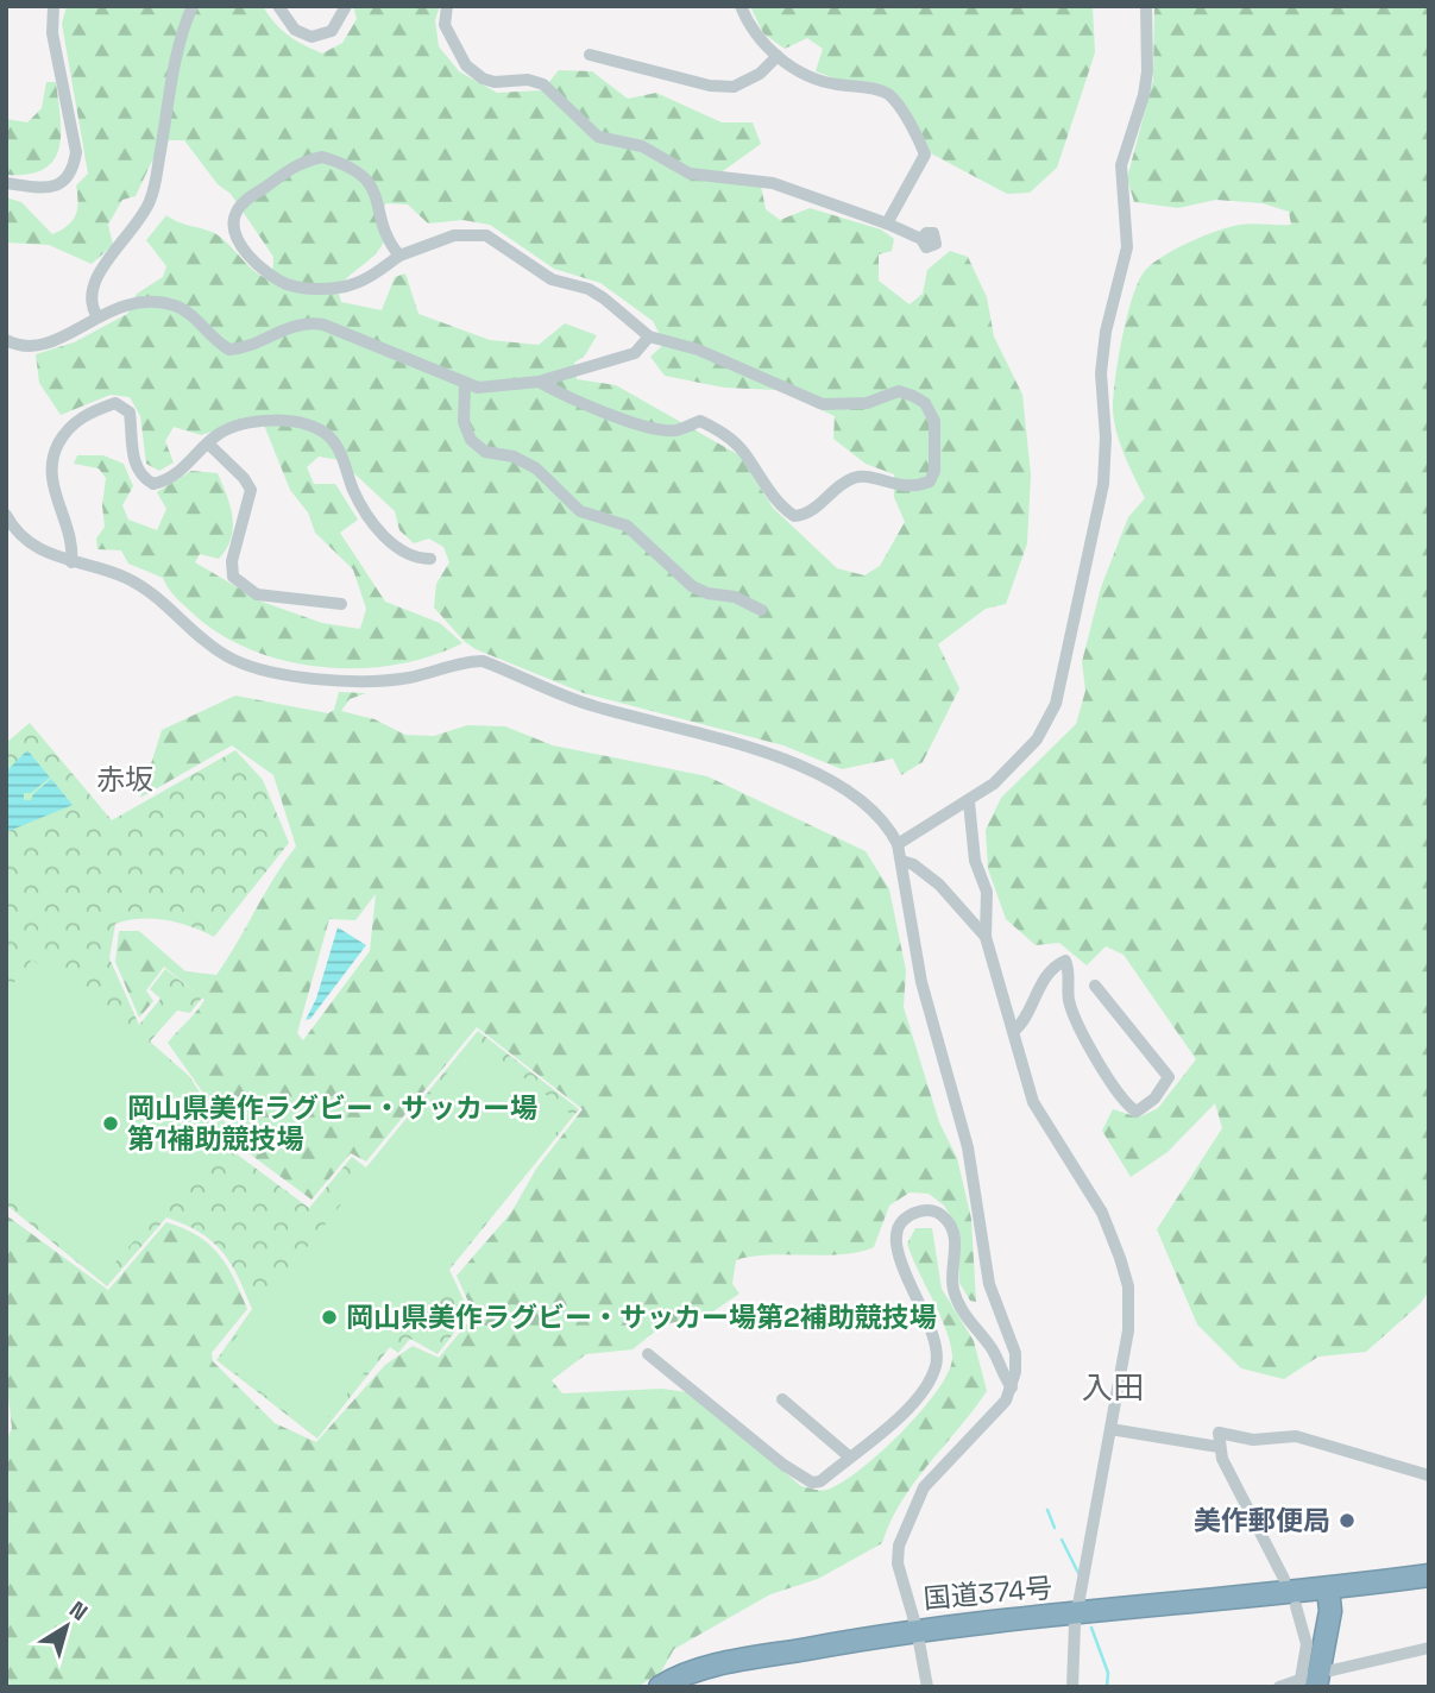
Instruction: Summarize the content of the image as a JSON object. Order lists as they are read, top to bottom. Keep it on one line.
{"streets":{"highway":["国道374号"]},"districts":["赤坂","入田"],"places":["岡山県美作ラグビー・サッカー場 第1補助競技場","岡山県美作ラグビー・サッカー場第2補助競技場","美作郵便局"],"north":"top right"}
